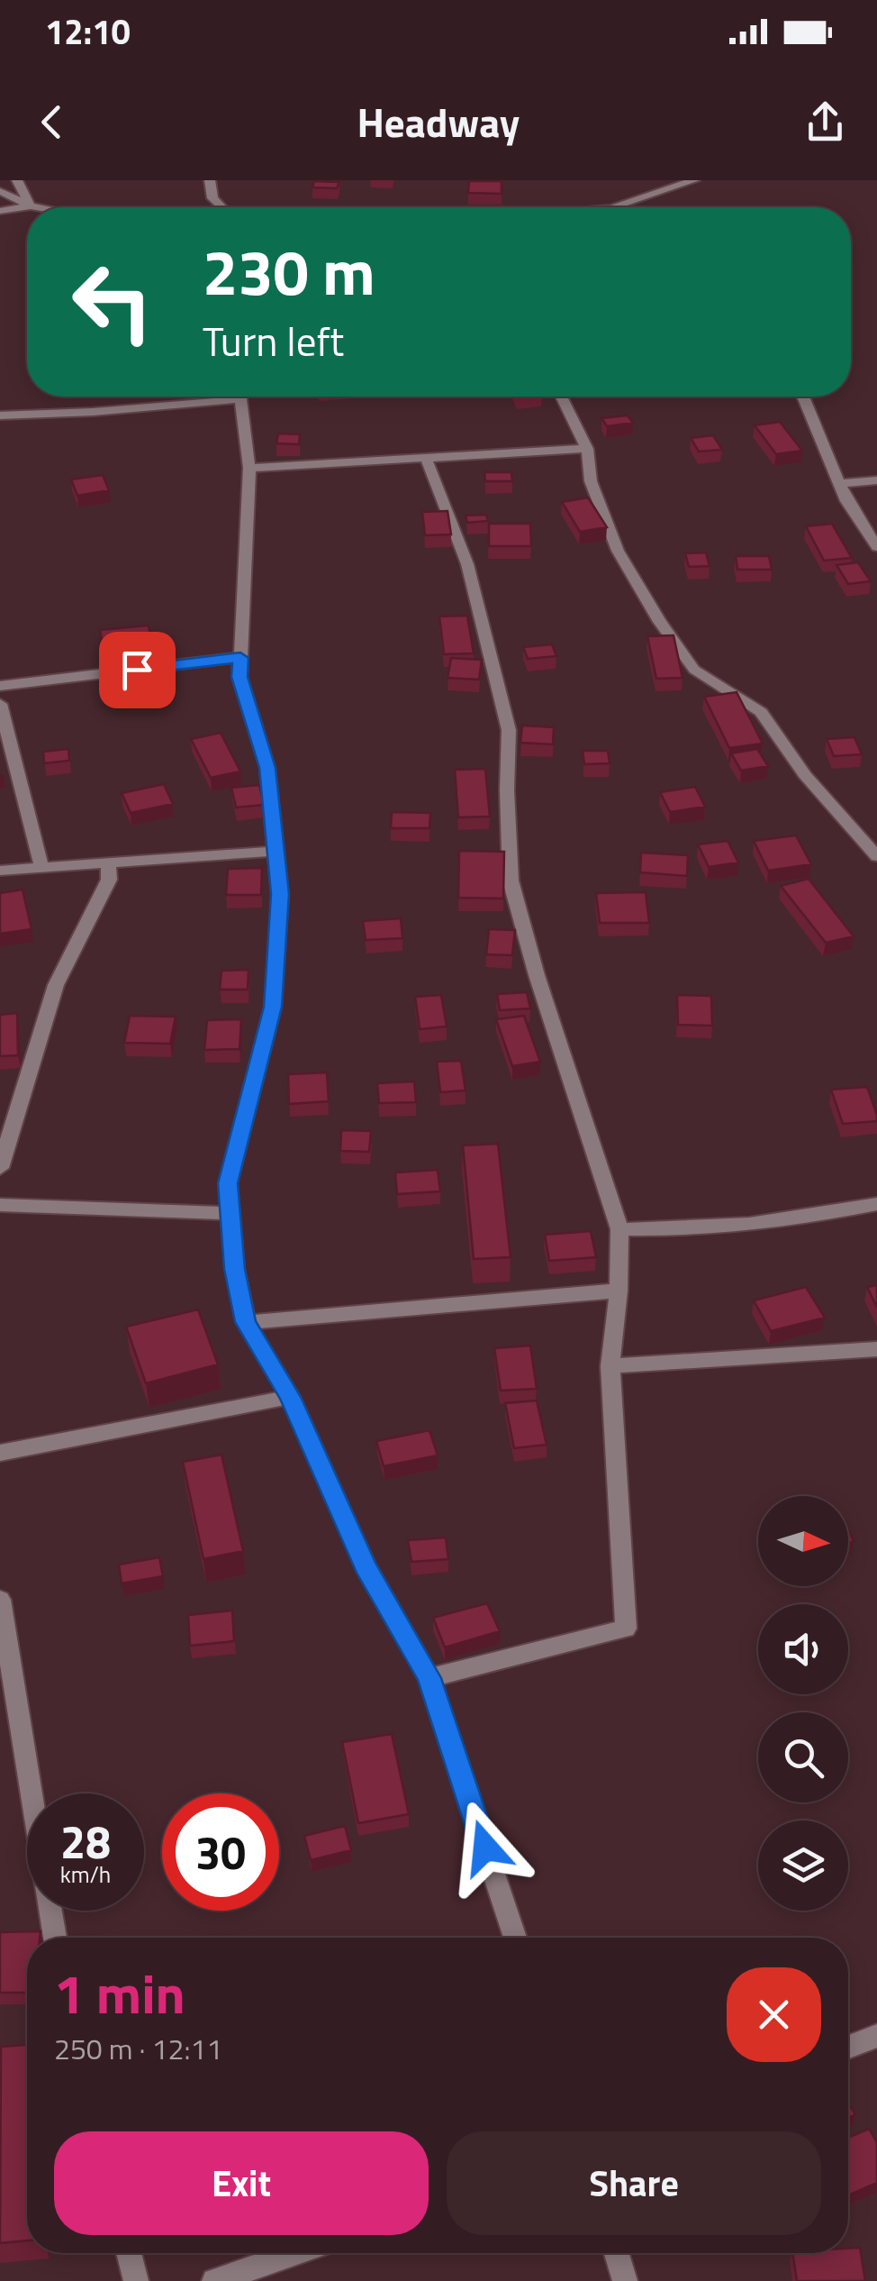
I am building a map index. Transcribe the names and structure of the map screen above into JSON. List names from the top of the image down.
{
  "north": "right",
  "page": {
    "status": "12:10",
    "header": "Headway",
    "turn": ["230 m", "Turn left"],
    "speed": "28 km/h",
    "limit": "30",
    "heading": ["1 min", "250 m · 12:11"],
    "buttons": ["Exit", "Share"]
  }
}
